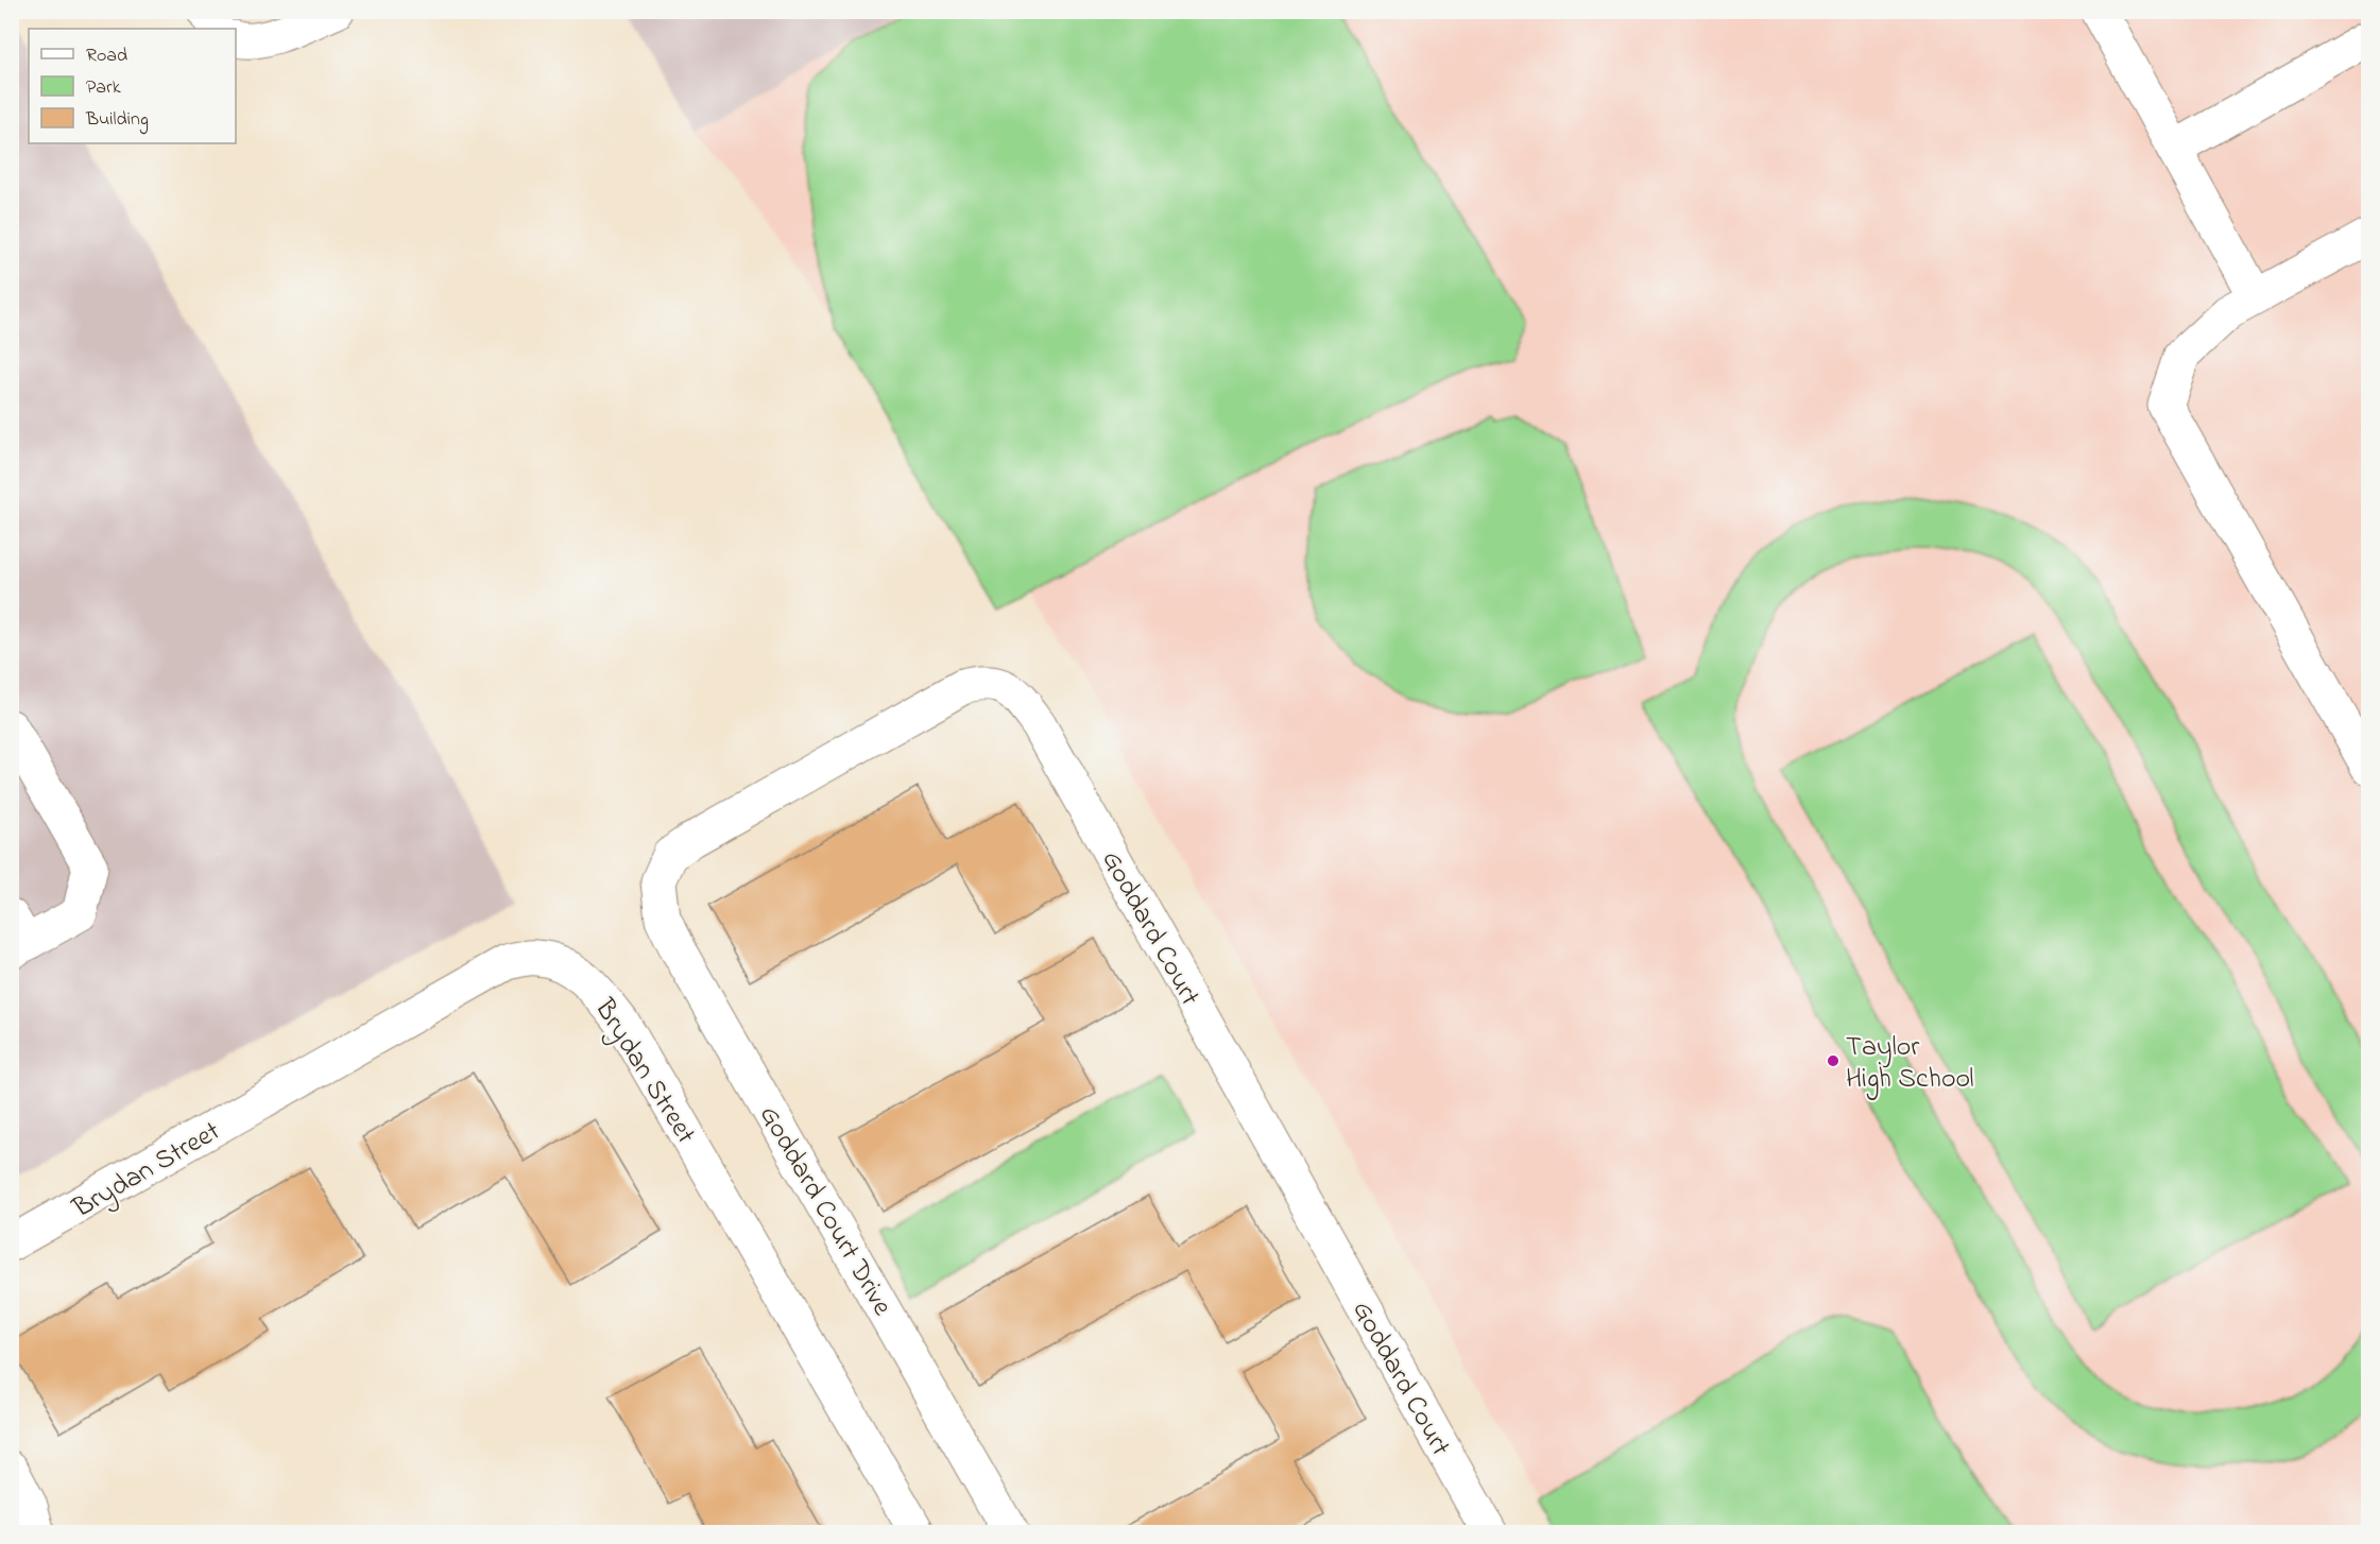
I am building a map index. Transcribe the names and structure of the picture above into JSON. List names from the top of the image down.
{
  "streets": {
    "street": ["Goddard Court", "Brydan Street", "Goddard Court Drive"]
  },
  "crossings": [
    ["Goddard Court", "Goddard Court Drive"]
  ],
  "places": ["Taylor High School"],
  "legend": ["Road", "Park", "Building"]
}
